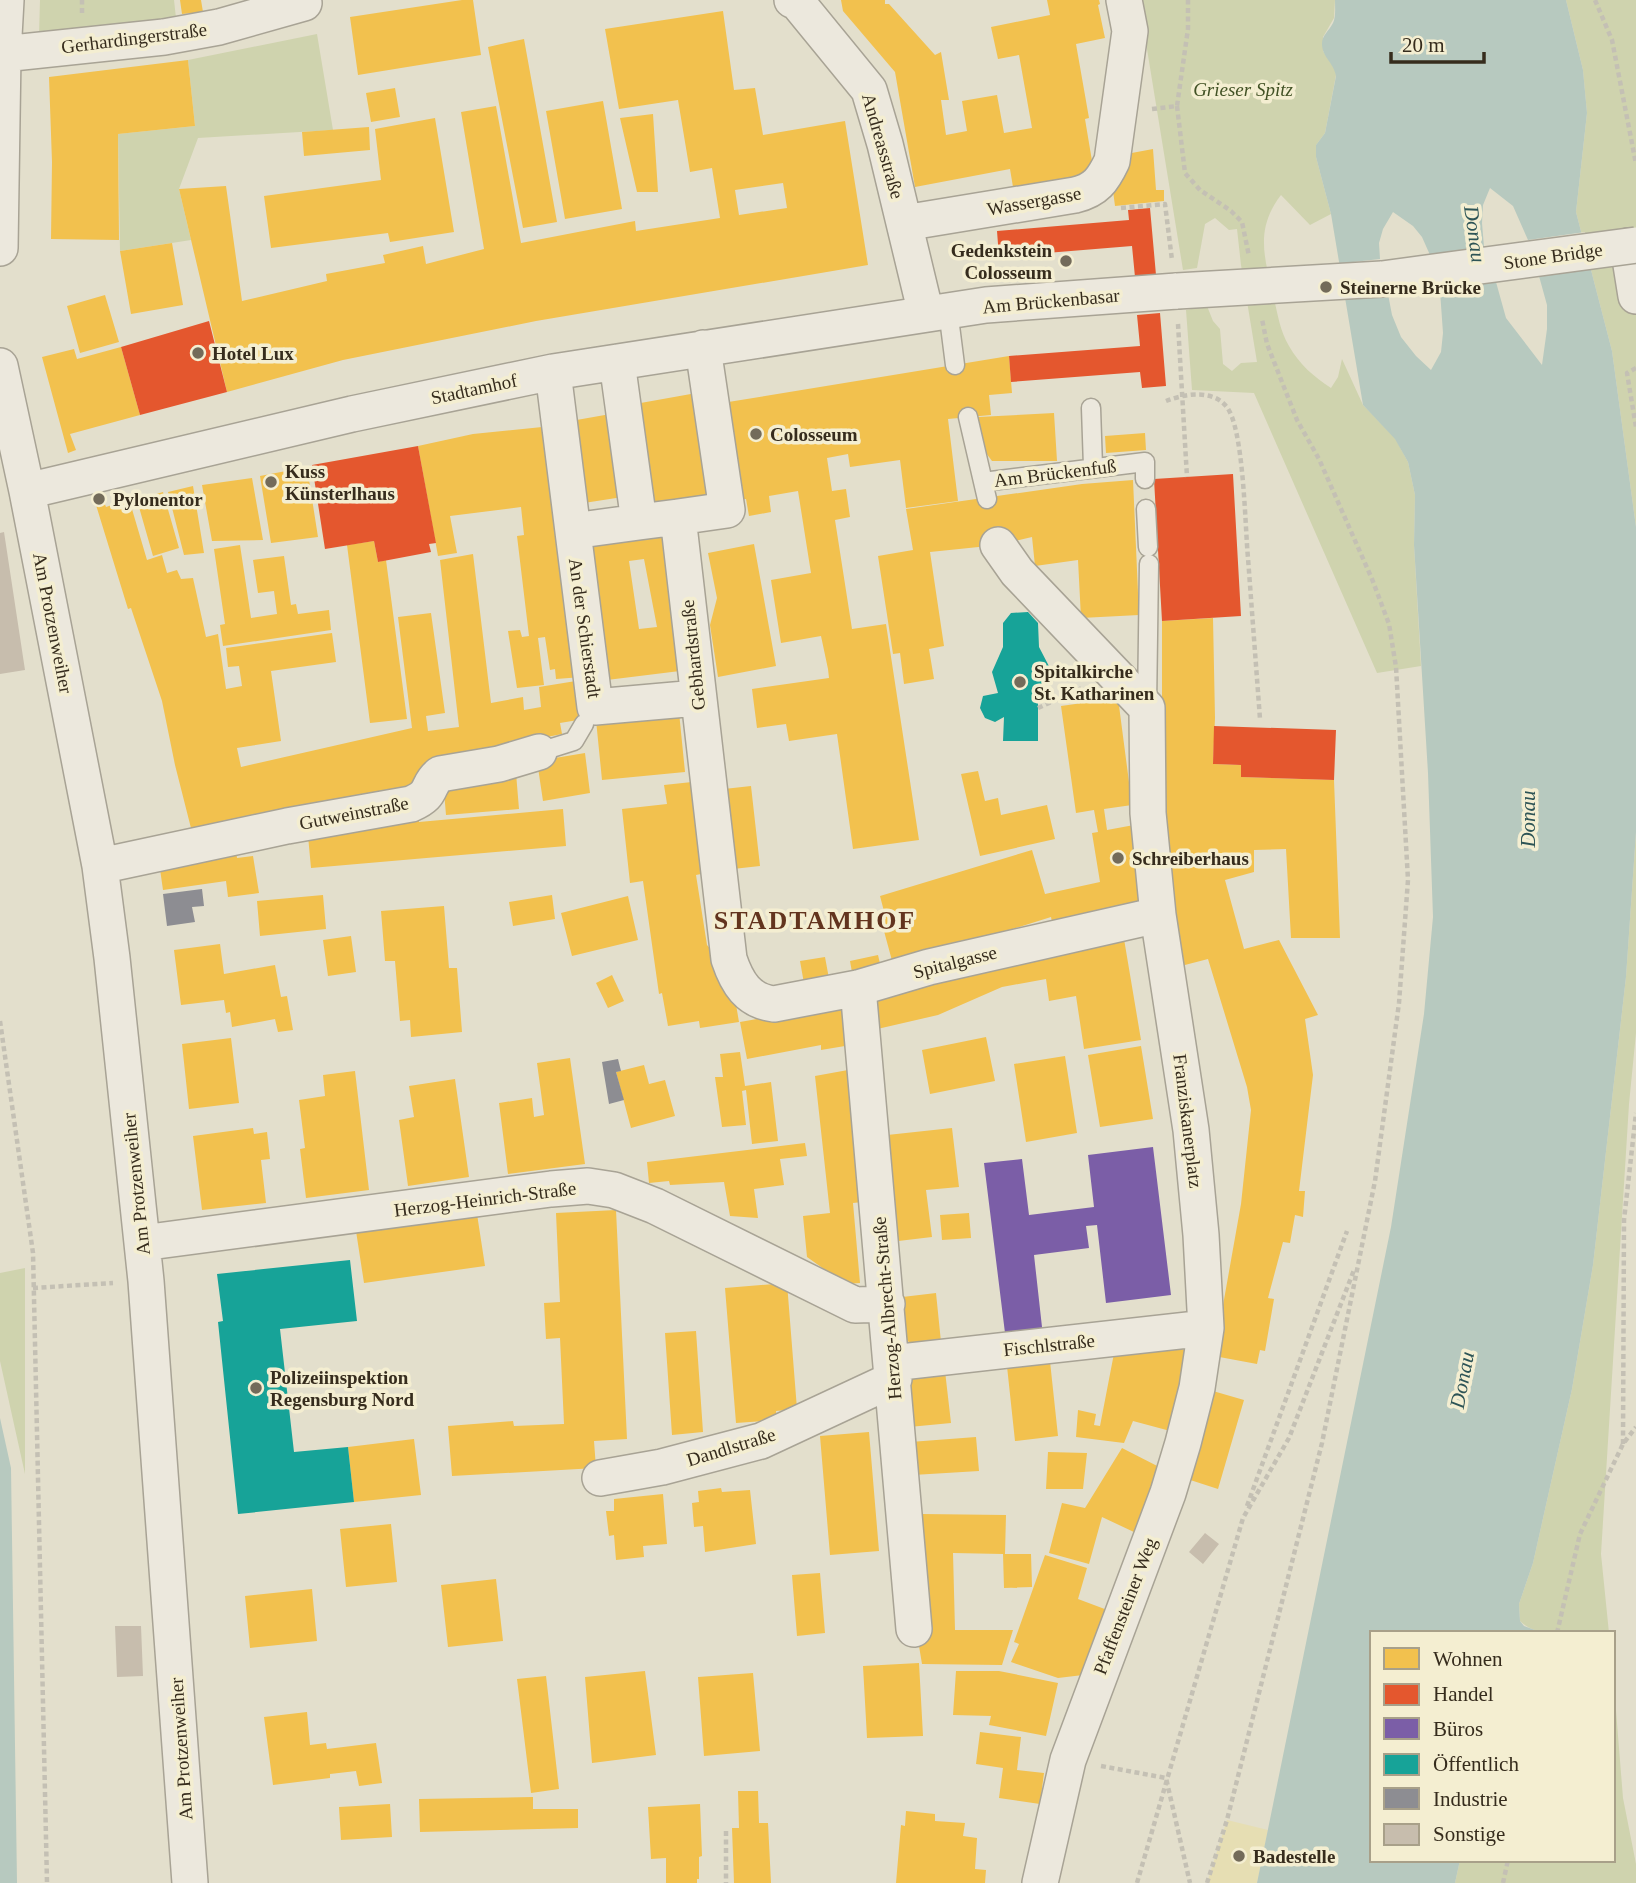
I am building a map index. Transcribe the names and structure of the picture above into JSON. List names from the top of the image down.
{
  "streets": {
    "street": [
      "Gerhardingerstraße",
      "Andreasstraße",
      "Wassergasse",
      "Stone Bridge",
      "Am Brückenbasar",
      "Stadtamhof",
      "Am Protzenweiher",
      "An der Schierstadt",
      "Gebhardstraße",
      "Gutweinstraße",
      "Spitalgasse",
      "Franziskanerplatz",
      "Herzog-Heinrich-Straße",
      "Herzog-Albrecht-Straße",
      "Fischlstraße",
      "Dandlstraße",
      "Pfaffensteiner Weg"
    ],
    "lane": ["Am Brückenfuß"]
  },
  "crossings": [
    ["Andreasstraße", "Wassergasse"],
    ["Andreasstraße", "Am Brückenbasar"],
    ["Andreasstraße", "Stadtamhof"],
    ["Stone Bridge", "Am Brückenbasar"],
    ["Am Brückenbasar", "Stadtamhof"],
    ["Stadtamhof", "Am Protzenweiher"],
    ["Stadtamhof", "An der Schierstadt"],
    ["Am Protzenweiher", "Gutweinstraße"],
    ["Am Protzenweiher", "Herzog-Heinrich-Straße"],
    ["An der Schierstadt", "Gebhardstraße"],
    ["An der Schierstadt", "Gutweinstraße"],
    ["Gebhardstraße", "Spitalgasse"],
    ["Spitalgasse", "Franziskanerplatz"],
    ["Spitalgasse", "Herzog-Albrecht-Straße"],
    ["Franziskanerplatz", "Fischlstraße"],
    ["Franziskanerplatz", "Pfaffensteiner Weg"],
    ["Herzog-Heinrich-Straße", "Herzog-Albrecht-Straße"],
    ["Herzog-Albrecht-Straße", "Fischlstraße"],
    ["Herzog-Albrecht-Straße", "Dandlstraße"],
    ["Fischlstraße", "Dandlstraße"],
    ["Fischlstraße", "Pfaffensteiner Weg"]
  ],
  "districts": ["STADTAMHOF"],
  "water": ["Donau"],
  "parks": ["Grieser Spitz"],
  "places": [
    "Gedenkstein Colosseum",
    "Steinerne Brücke",
    "Hotel Lux",
    "Colosseum",
    "Kuss Künsterlhaus",
    "Pylonentor",
    "Spitalkirche St. Katharinen",
    "Schreiberhaus",
    "Polizeiinspektion Regensburg Nord",
    "Badestelle"
  ],
  "legend": [
    "Wohnen",
    "Handel",
    "Büros",
    "Öffentlich",
    "Industrie",
    "Sonstige"
  ],
  "scale_bar": "20 m"
}
